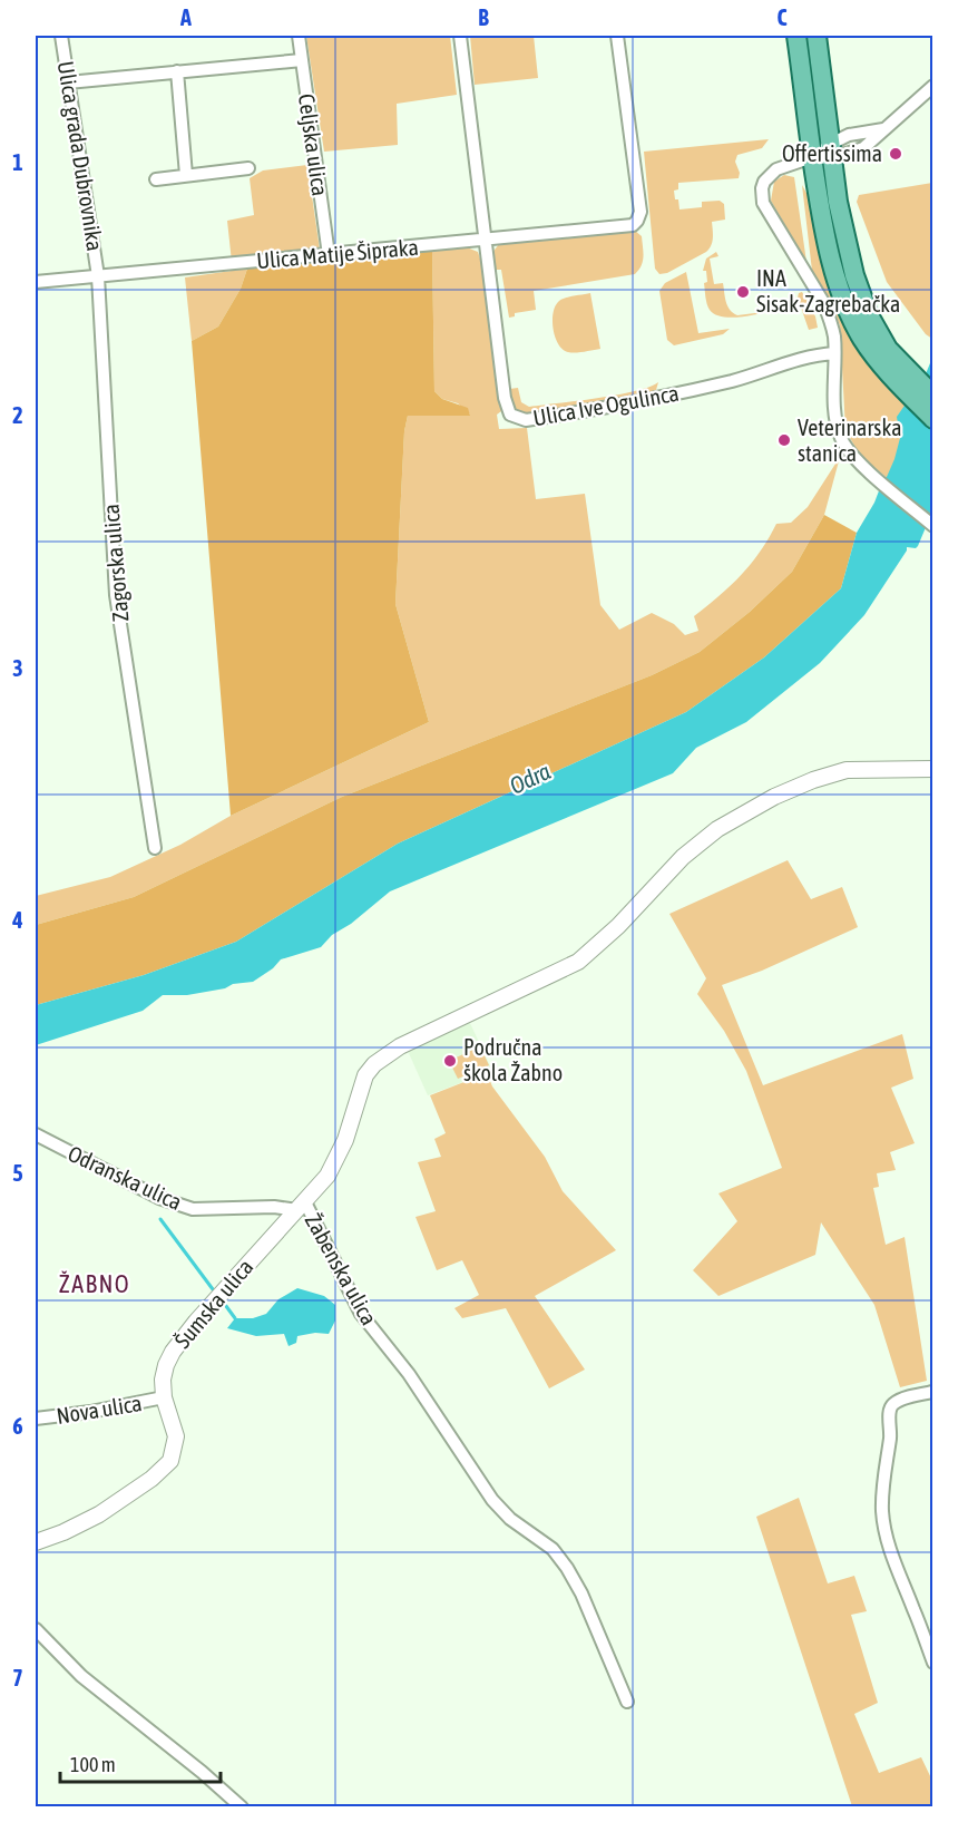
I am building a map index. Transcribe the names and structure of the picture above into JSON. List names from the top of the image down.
{
  "streets": {
    "street": [
      "Celjska ulica",
      "Ulica grada Dubrovnika",
      "Ulica Matije Šipraka",
      "Ulica Ive Ogulinca",
      "Zagorska ulica",
      "Odranska ulica",
      "Žabenska ulica",
      "Šumska ulica",
      "Nova ulica"
    ]
  },
  "crossings": [
    ["Celjska ulica", "Ulica Matije Šipraka"],
    ["Ulica grada Dubrovnika", "Ulica Matije Šipraka"],
    ["Ulica grada Dubrovnika", "Zagorska ulica"],
    ["Ulica Matije Šipraka", "Ulica Ive Ogulinca"],
    ["Ulica Matije Šipraka", "Zagorska ulica"],
    ["Odranska ulica", "Žabenska ulica"],
    ["Odranska ulica", "Šumska ulica"],
    ["Žabenska ulica", "Šumska ulica"],
    ["Šumska ulica", "Nova ulica"]
  ],
  "districts": ["ŽABNO"],
  "water": ["Odra"],
  "places": [
    "Offertissima",
    "INA Sisak-Zagrebačka",
    "Veterinarska stanica",
    "Područna škola Žabno"
  ],
  "scale_bar": "100 m",
  "grid": {
    "columns": ["A", "B", "C"],
    "rows": [
      "1",
      "2",
      "3",
      "4",
      "5",
      "6",
      "7"
    ]
  }
}
